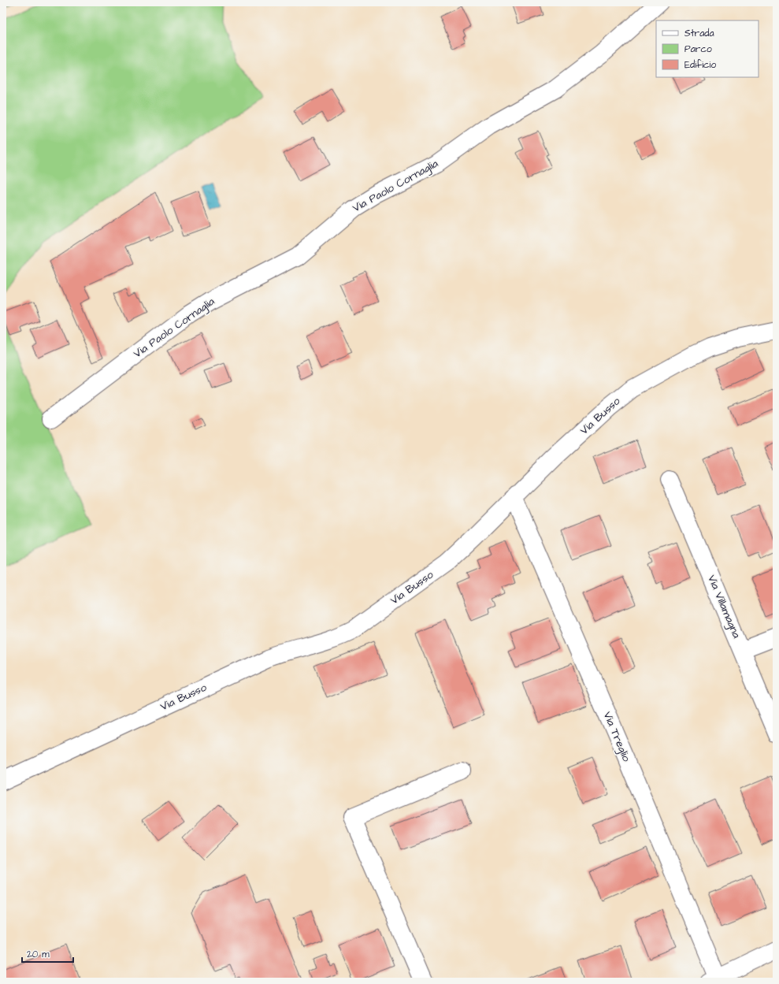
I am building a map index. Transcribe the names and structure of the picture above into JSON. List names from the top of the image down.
{
  "streets": {
    "street": [
      "Via Paolo Cornaglia",
      "Via Busso",
      "Via Villamagna",
      "Via Treglio"
    ]
  },
  "crossings": [
    ["Via Busso", "Via Treglio"]
  ],
  "legend": ["Strada", "Parco", "Edificio"],
  "scale_bar": "20 m"
}
